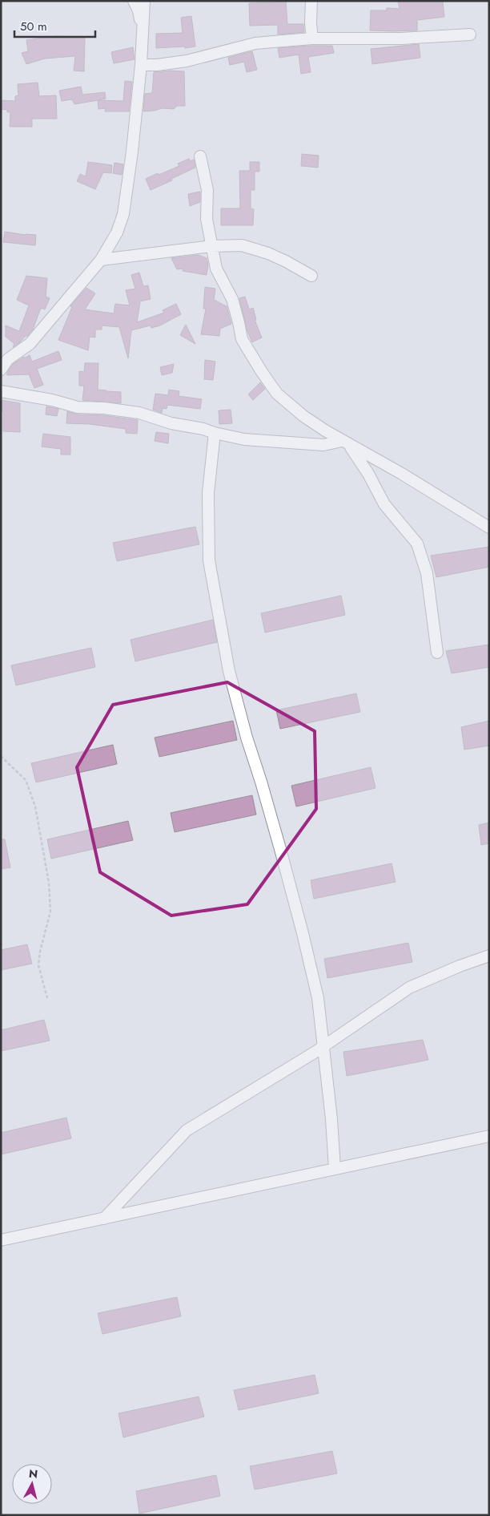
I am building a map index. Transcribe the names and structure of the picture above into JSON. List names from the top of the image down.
{
  "scale_bar": "50 m",
  "north": "top"
}
